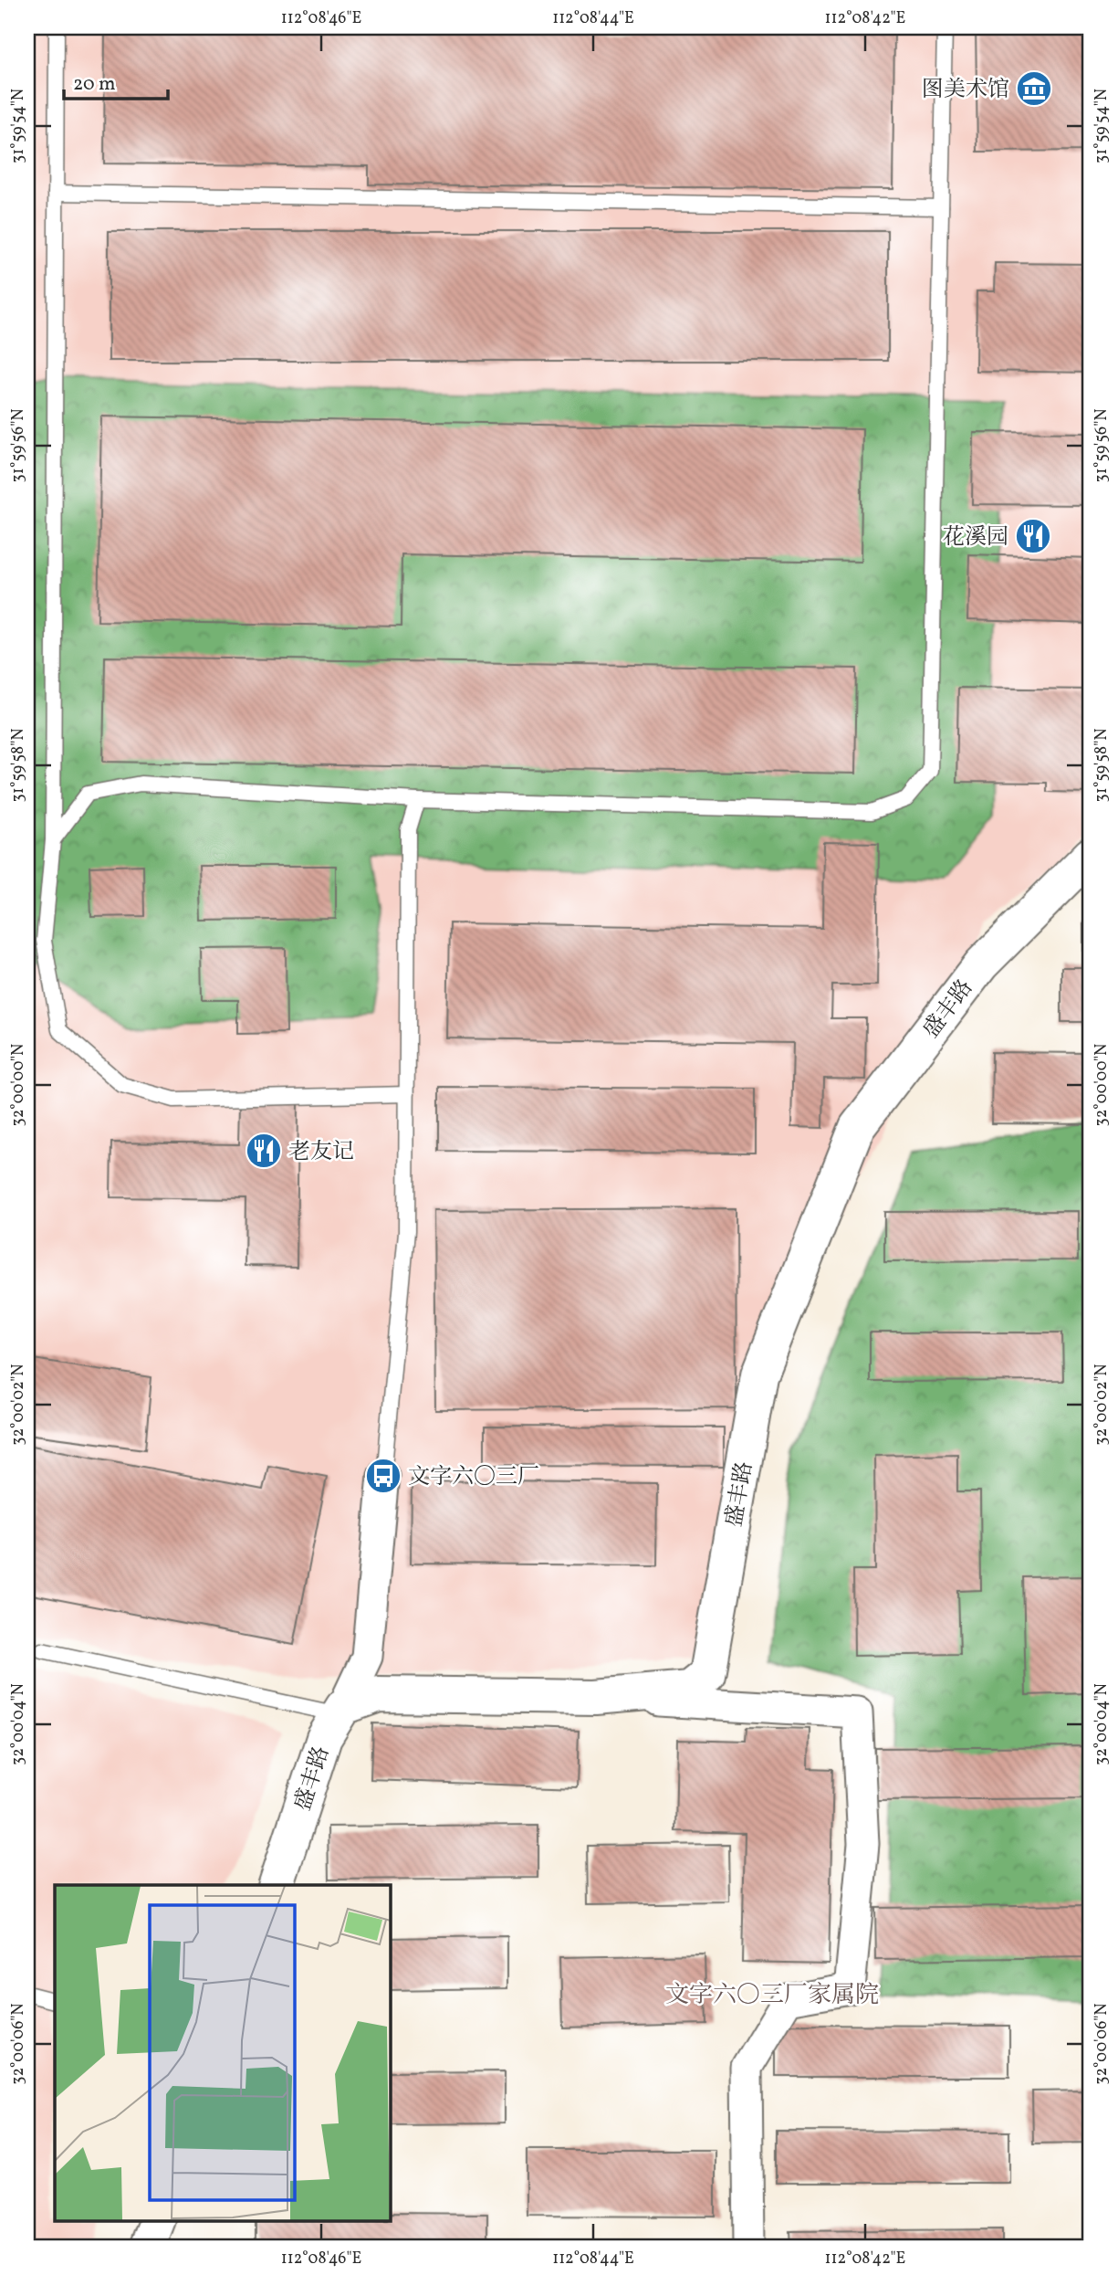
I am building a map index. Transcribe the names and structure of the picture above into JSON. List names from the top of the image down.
{
  "streets": {
    "street": ["盛丰路"]
  },
  "districts": ["文字六〇三厂家属院"],
  "places": {
    "museum": ["图美术馆"],
    "restaurant": ["花溪园", "老友记"],
    "bus stop": ["文字六〇三厂"]
  },
  "scale_bar": "20 m",
  "coordinates": [
    "112°08'46\"E",
    "112°08'44\"E",
    "112°08'42\"E",
    "31°59'54\"N",
    "31°59'56\"N",
    "31°59'58\"N",
    "32°00'00\"N",
    "32°00'02\"N",
    "32°00'04\"N",
    "32°00'06\"N"
  ]
}
